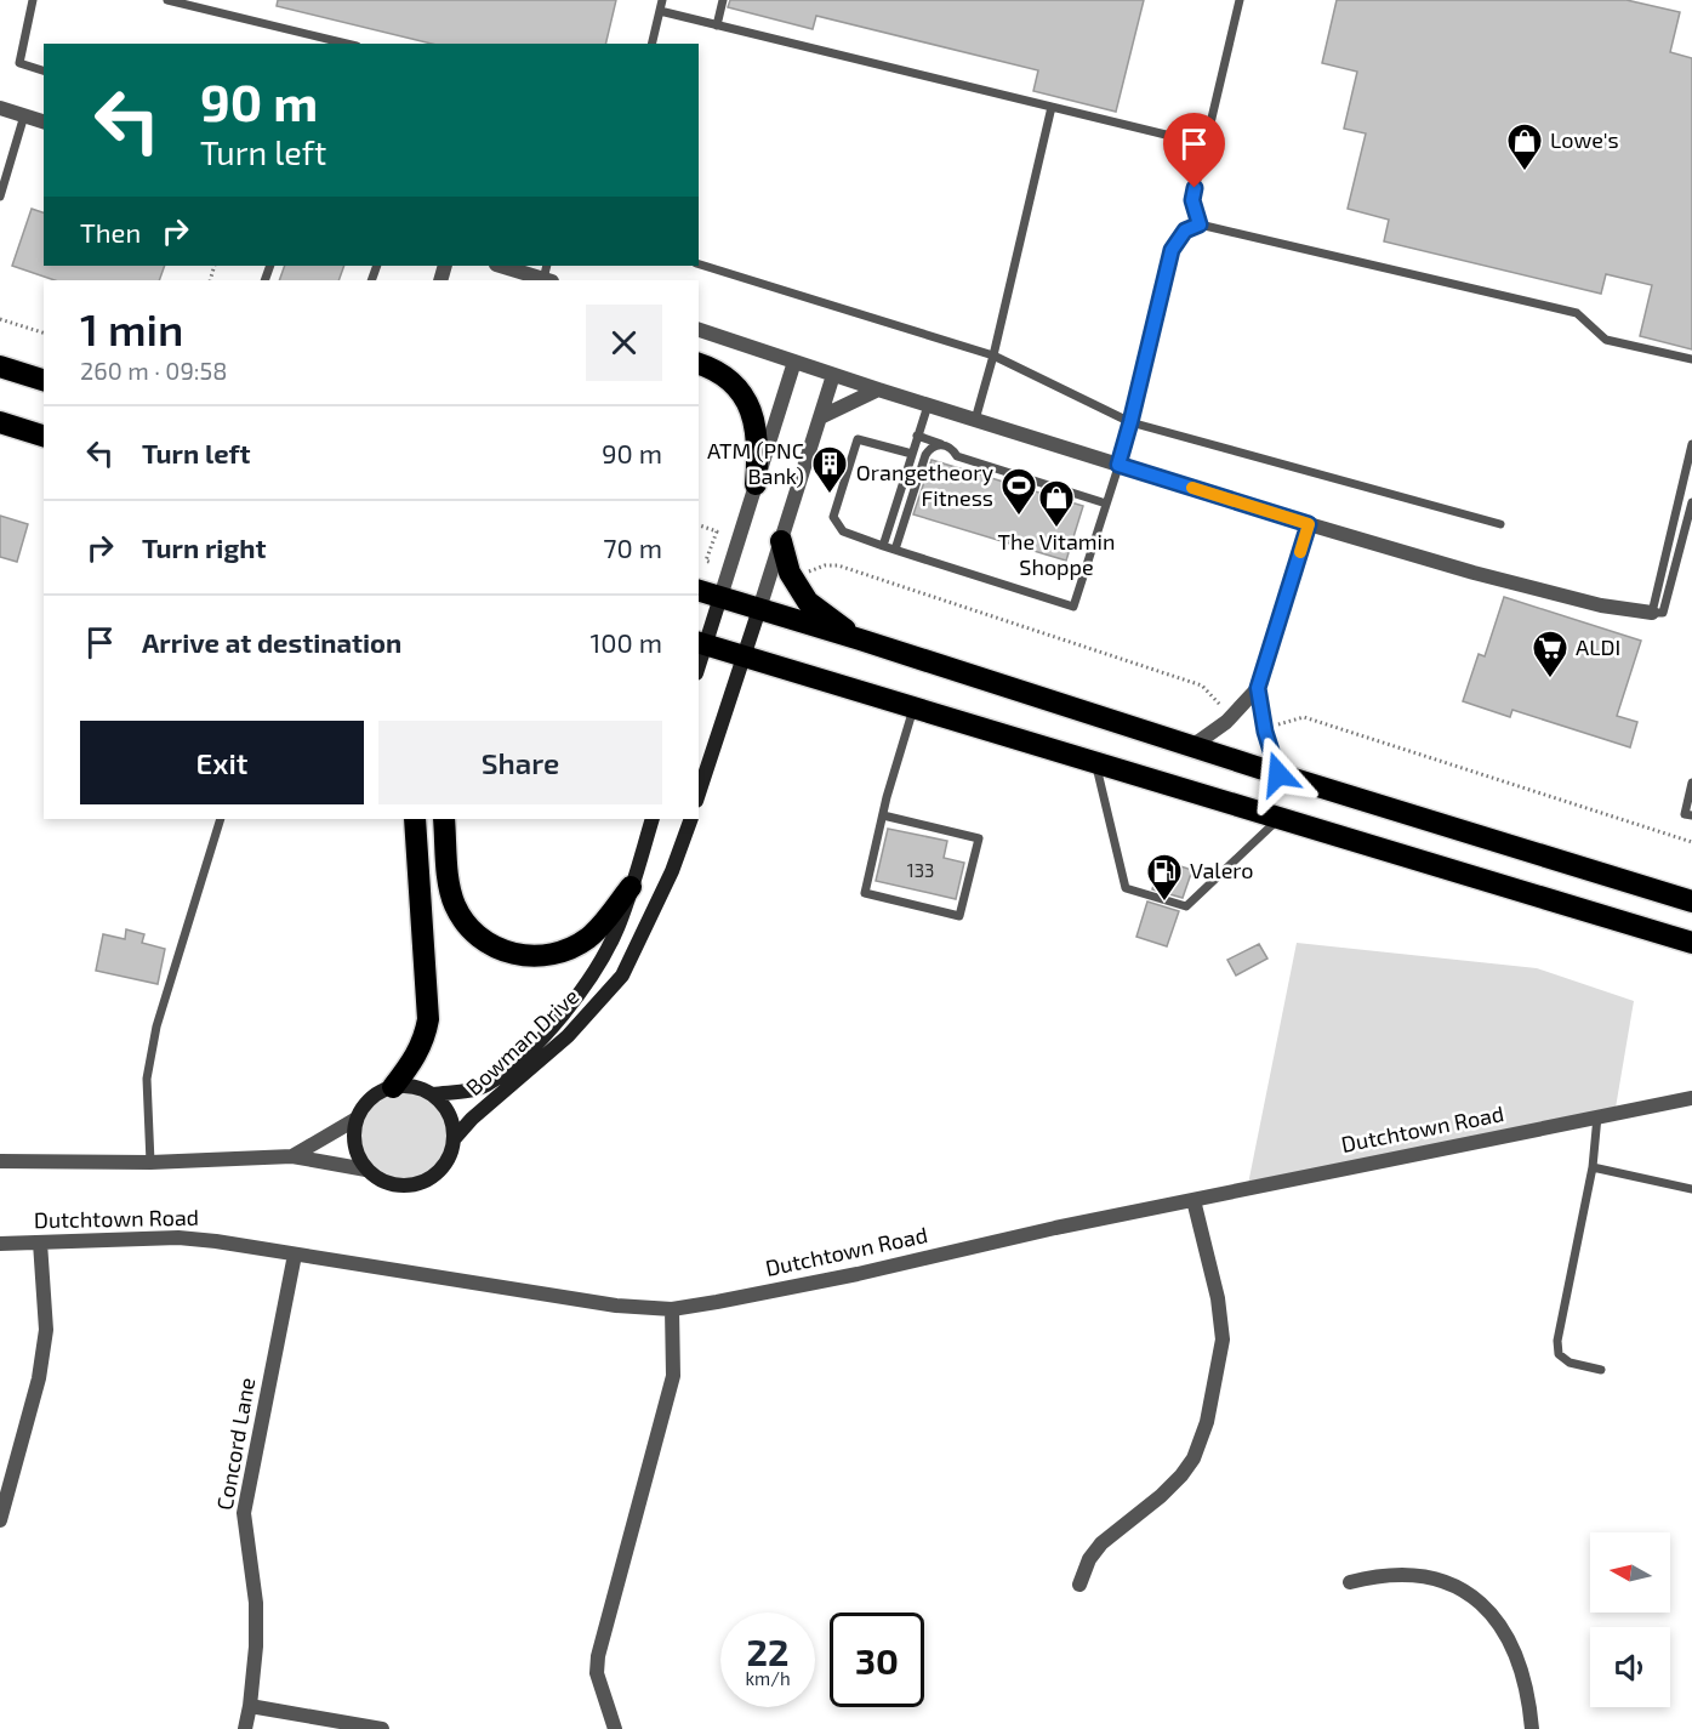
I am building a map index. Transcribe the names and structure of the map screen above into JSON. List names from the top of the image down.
{
  "streets": {
    "street": ["Bowman Drive", "Dutchtown Road", "Concord Lane"]
  },
  "crossings": [
    ["Dutchtown Road", "Concord Lane"]
  ],
  "places": {
    "shop": ["Lowe's", "The Vitamin Shoppe"],
    "building": ["ATM (PNC Bank)"],
    "sports": ["Orangetheory Fitness"],
    "supermarket": ["ALDI"],
    "fuel station": ["Valero"]
  },
  "house_numbers": ["133"],
  "north": "left",
  "page": {
    "turn": ["90 m", "Turn left"],
    "then": "Then",
    "heading": ["1 min", "260 m · 09:58"],
    "list": [
      {
        "name": "Turn left",
        "value": "90 m"
      },
      {
        "name": "Turn right",
        "value": "70 m"
      },
      {
        "name": "Arrive at destination",
        "value": "100 m"
      }
    ],
    "buttons": ["Exit", "Share"],
    "speed": "22 km/h",
    "limit": "30"
  }
}
